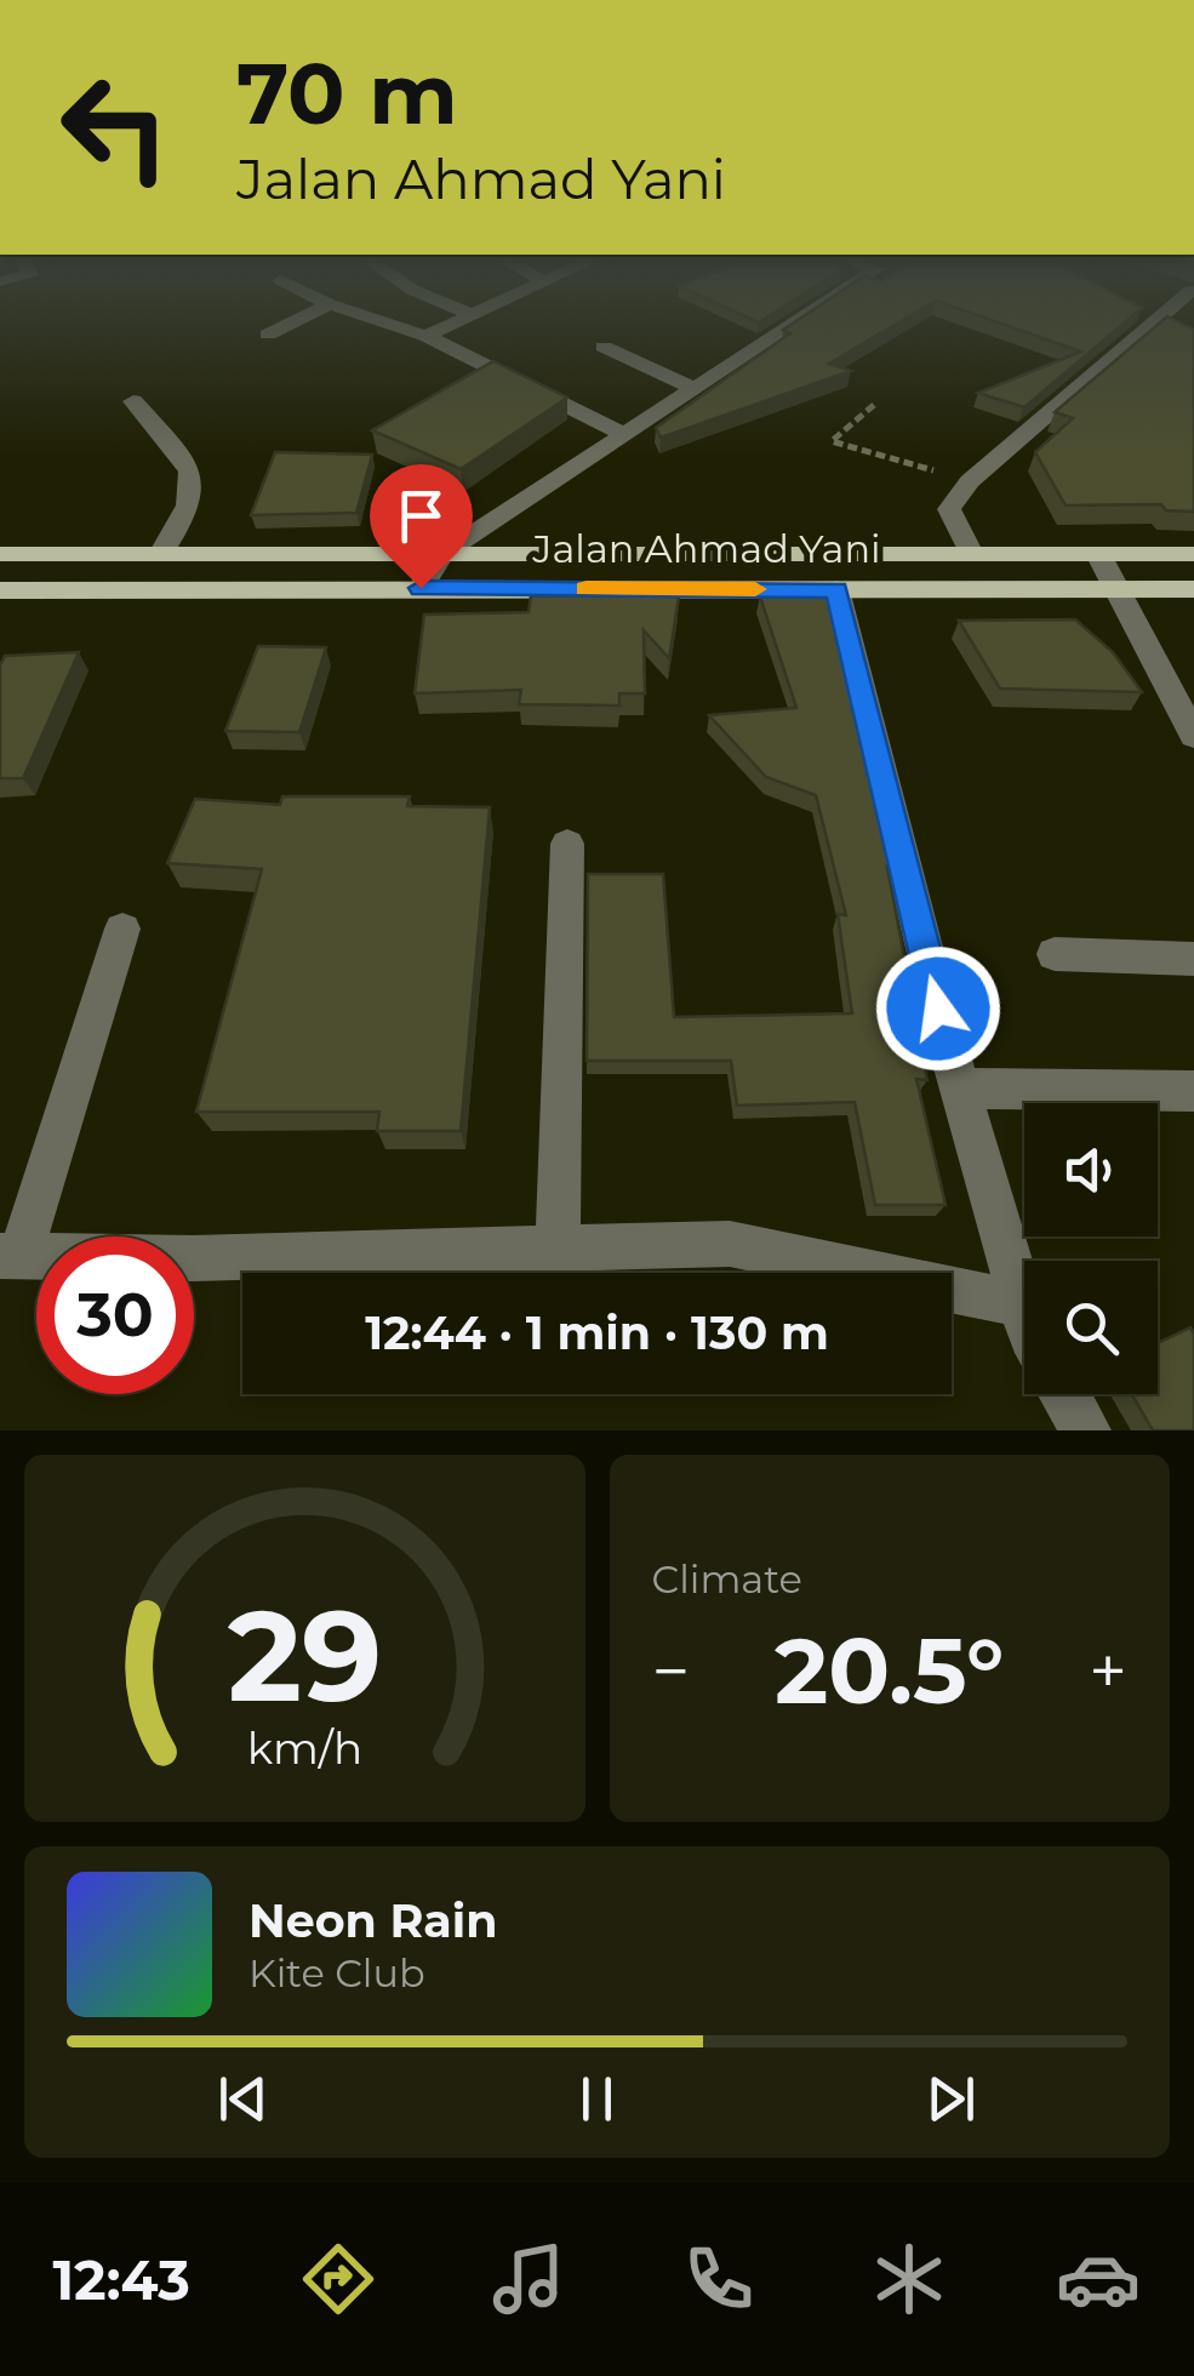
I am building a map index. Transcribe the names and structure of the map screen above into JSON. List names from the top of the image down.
{
  "streets": {
    "main road": ["Jalan Ahmad Yani"]
  },
  "page": {
    "turn": ["70 m", "Jalan Ahmad Yani"],
    "limit": "30",
    "trip": "12:44 · 1 min · 130 m",
    "tile": "Climate",
    "heat": ["−", "20.5°", "+"],
    "song": ["Neon Rain", "Kite Club"],
    "tabs": "12:43",
    "gauge": ["29", "km/h"]
  }
}
